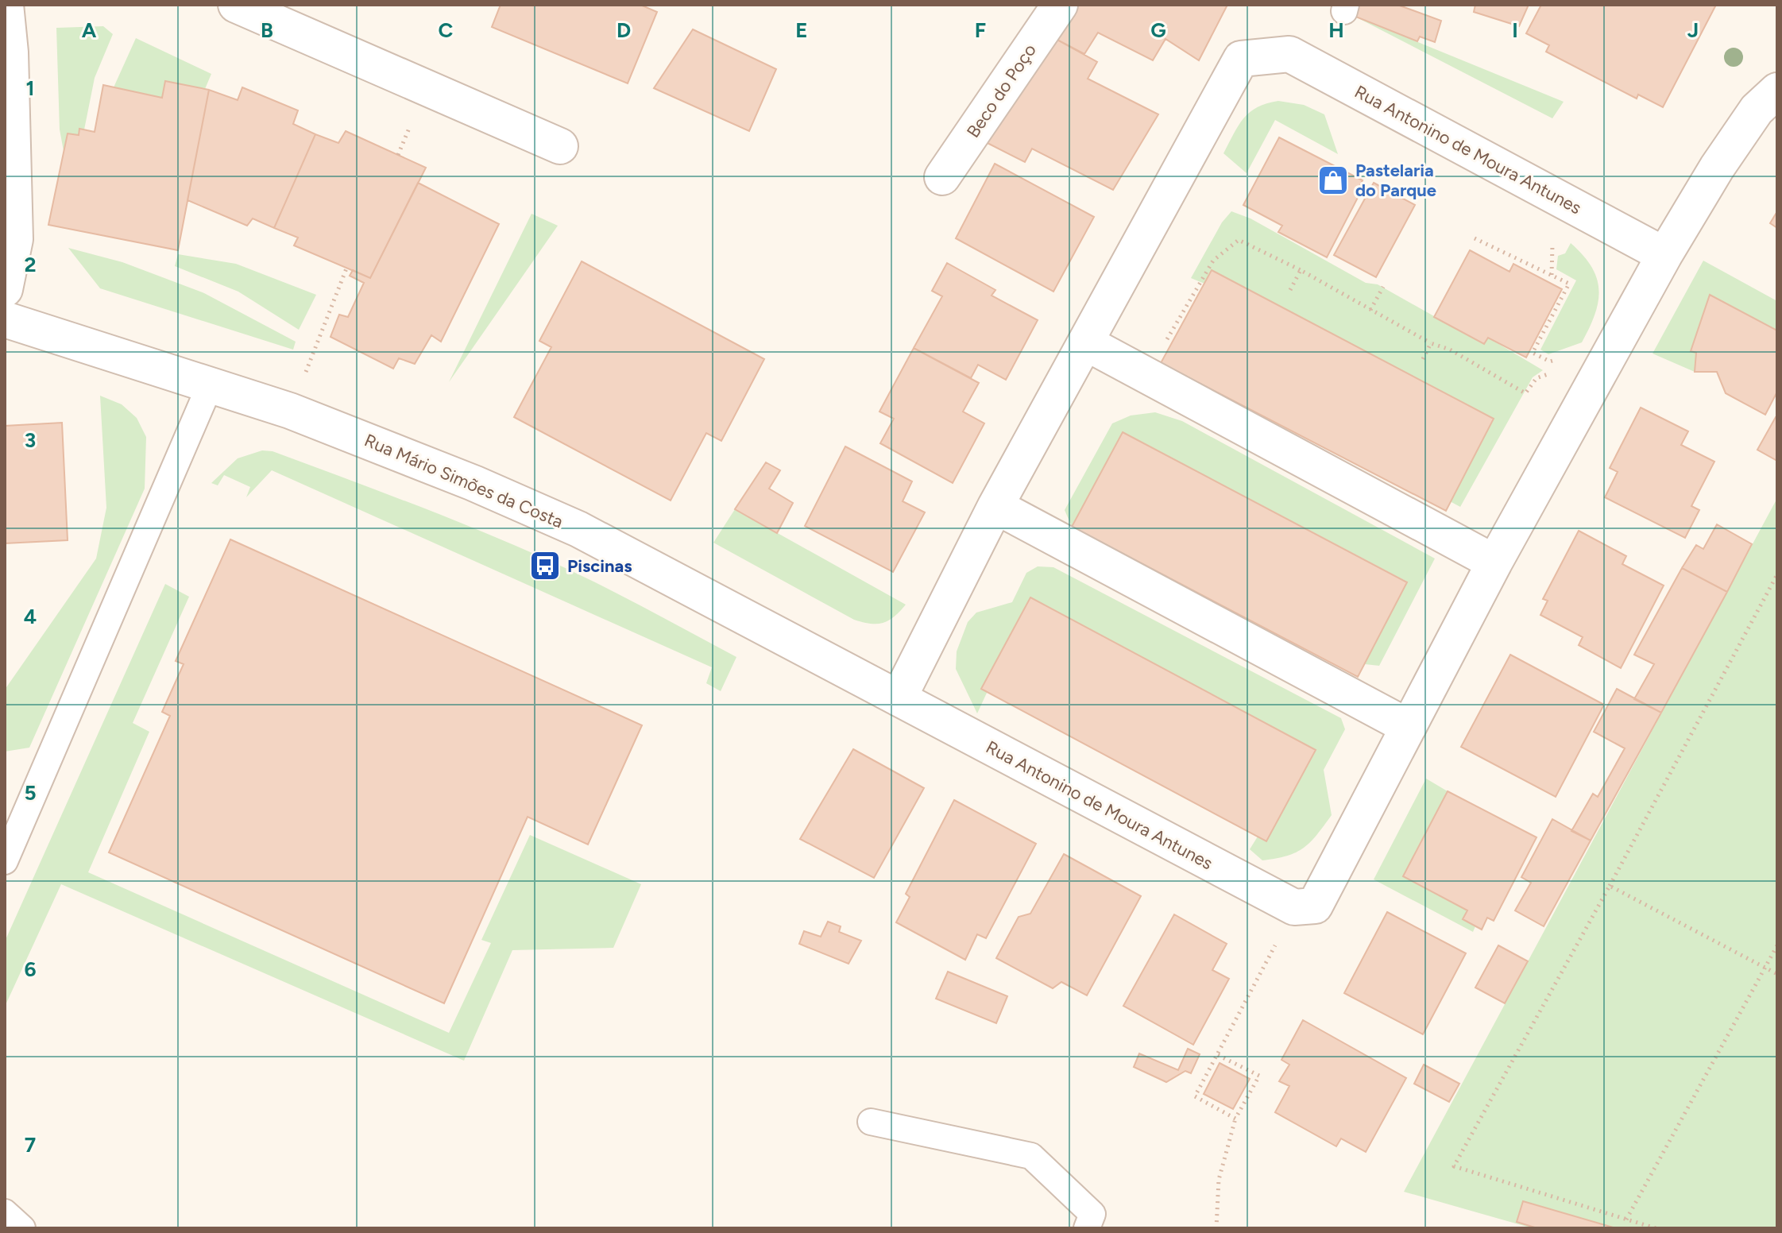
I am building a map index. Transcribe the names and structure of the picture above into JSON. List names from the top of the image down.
{
  "streets": {
    "street": ["Beco do Poço", "Rua Antonino de Moura Antunes", "Rua Mário Simões da Costa"]
  },
  "crossings": [
    ["Rua Antonino de Moura Antunes", "Rua Mário Simões da Costa"]
  ],
  "places": {
    "shop": ["Pastelaria do Parque"],
    "bus stop": ["Piscinas"]
  },
  "grid": {
    "columns": [
      "A",
      "B",
      "C",
      "D",
      "E",
      "F",
      "G",
      "H",
      "I",
      "J"
    ],
    "rows": [
      "1",
      "2",
      "3",
      "4",
      "5",
      "6",
      "7"
    ]
  }
}
